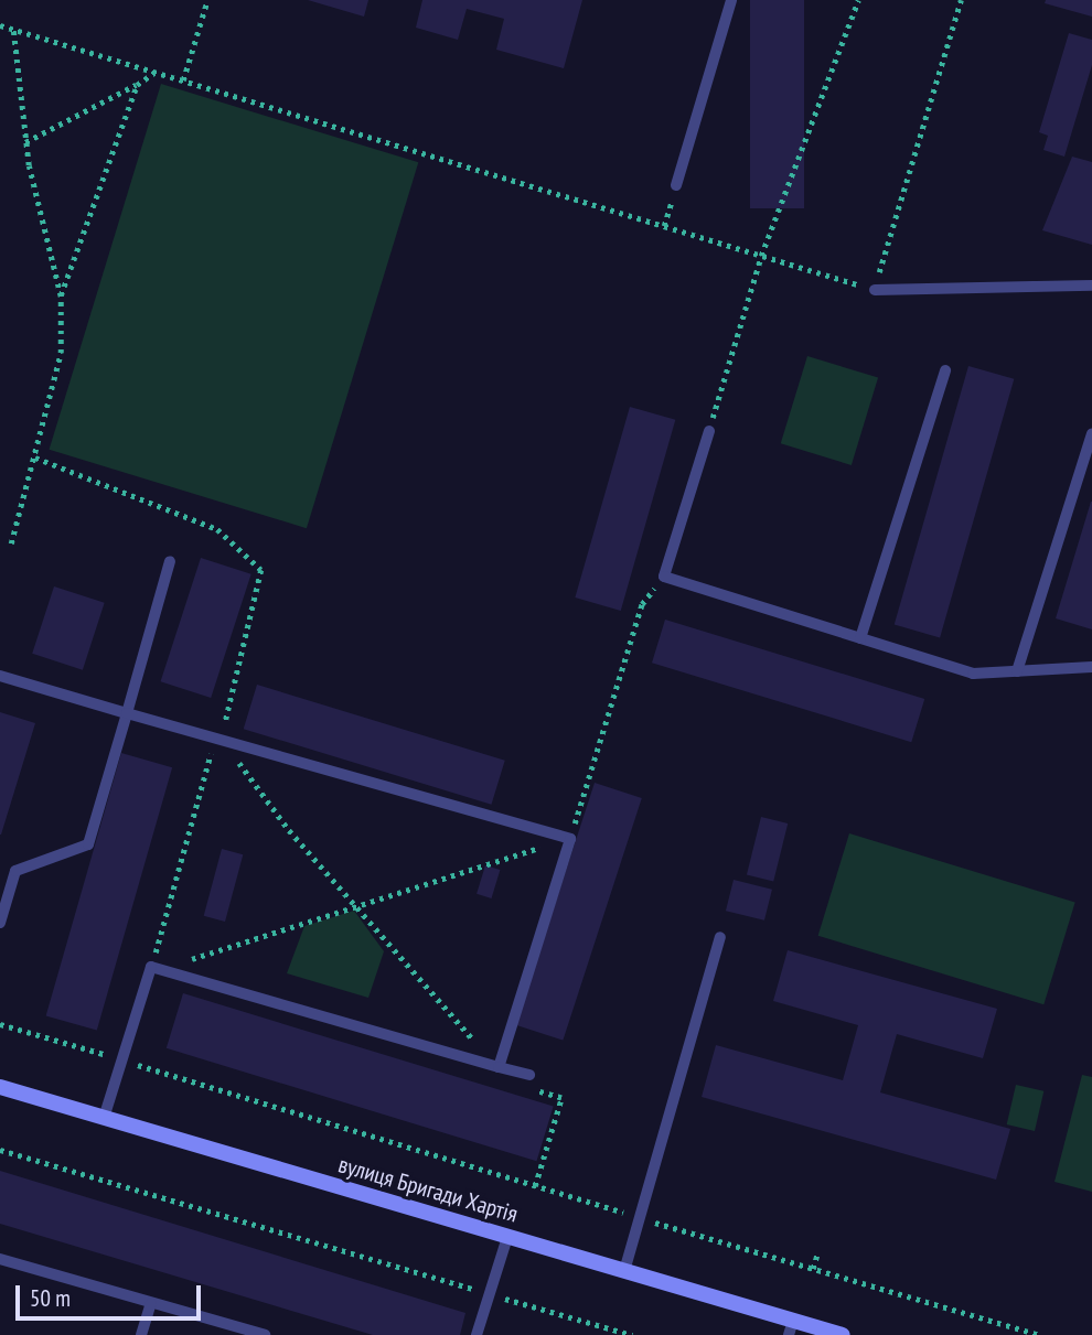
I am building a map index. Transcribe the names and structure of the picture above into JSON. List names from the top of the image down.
{
  "streets": {
    "street": ["вулиця Бригади Хартія"]
  },
  "scale_bar": "50 m"
}
